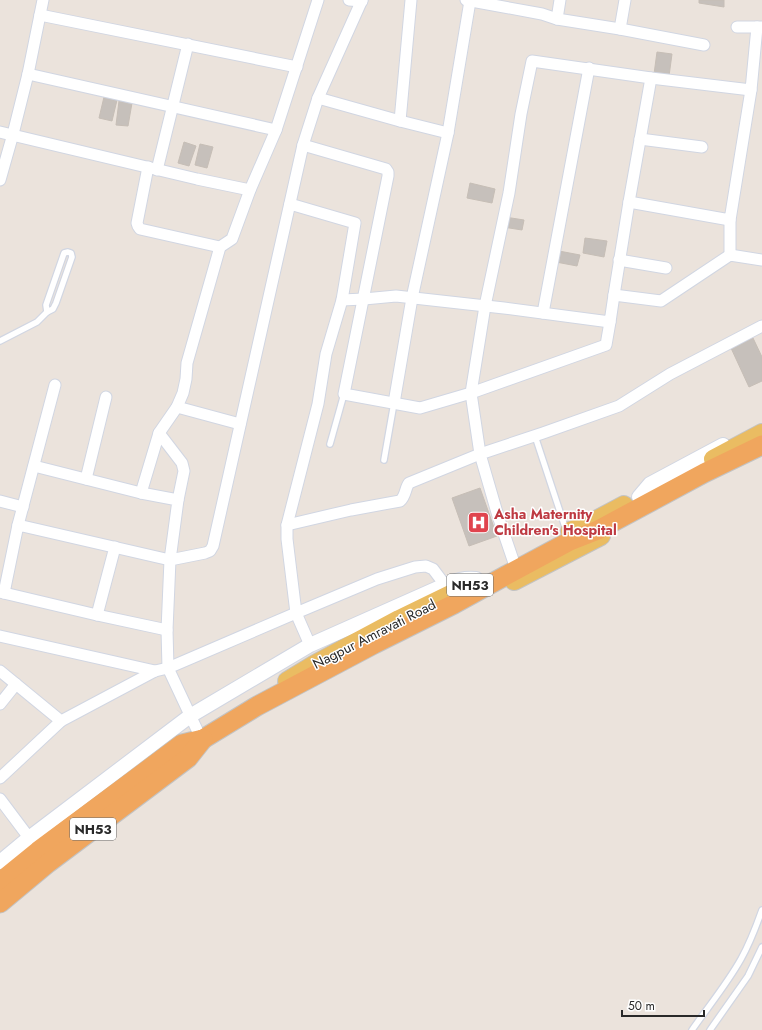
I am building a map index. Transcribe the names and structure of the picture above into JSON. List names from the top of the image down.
{
  "streets": {
    "highway": ["NH53", "Nagpur Amravati Road"]
  },
  "places": {
    "hospital": ["Asha Maternity Children's Hospital"]
  },
  "scale_bar": "50 m"
}
